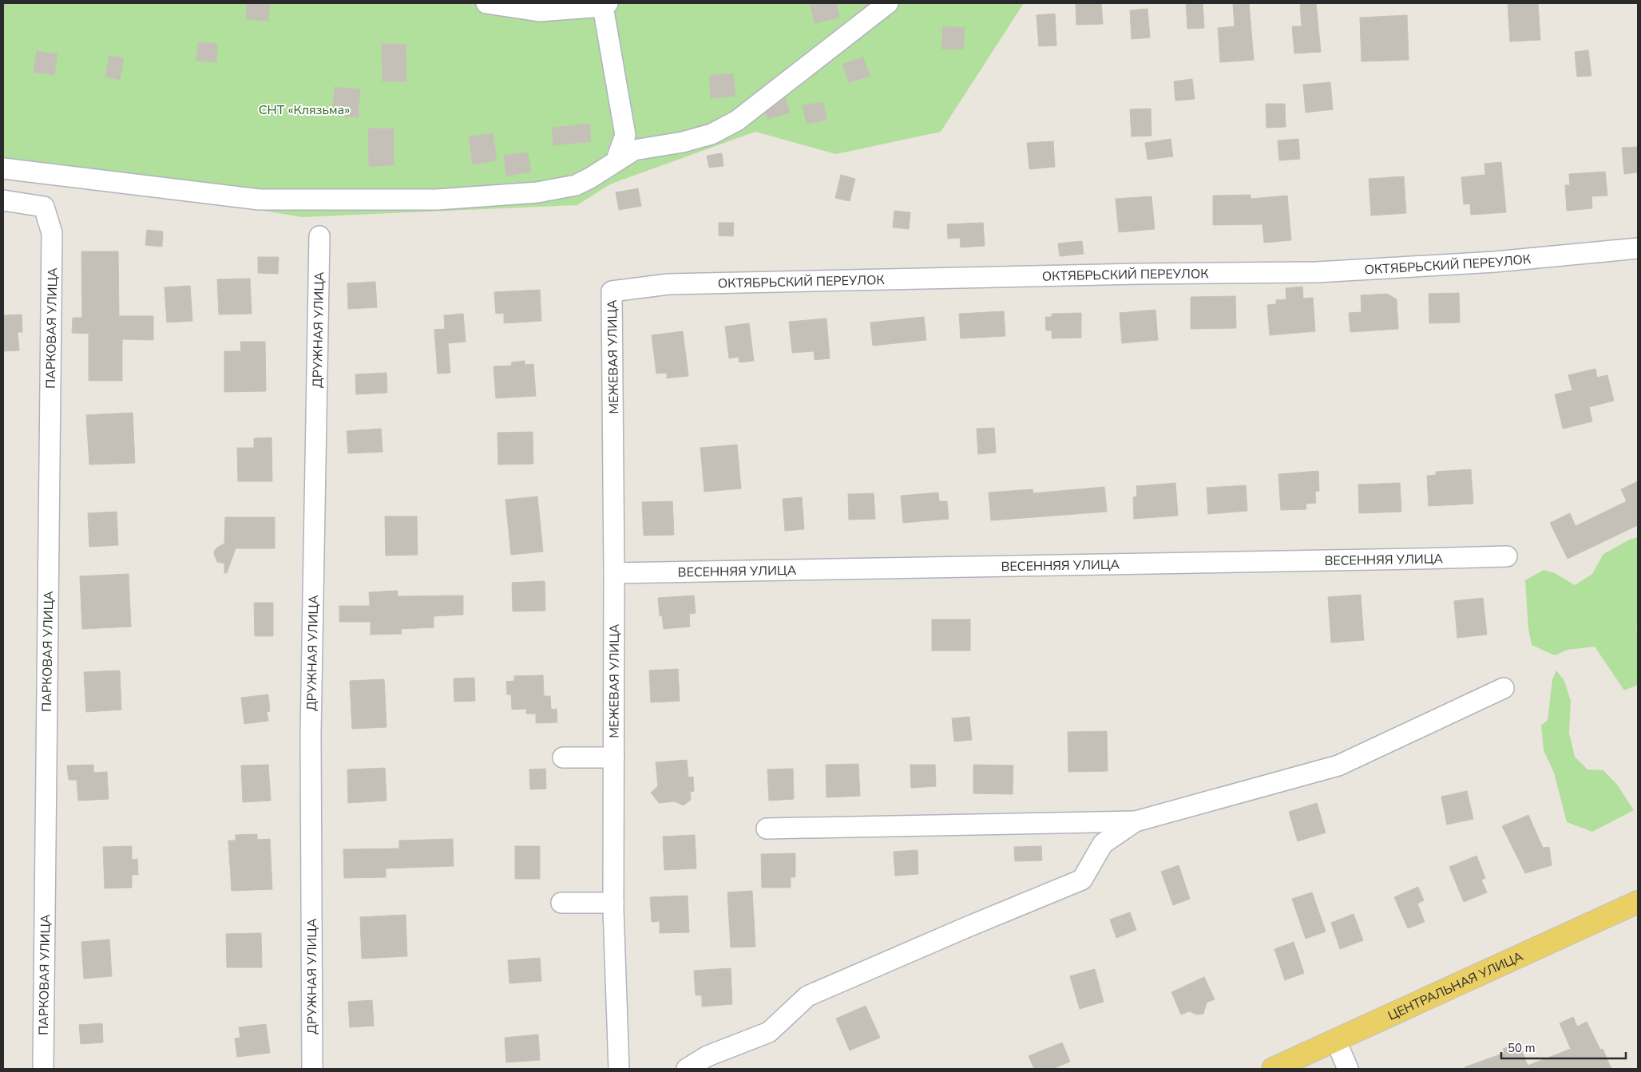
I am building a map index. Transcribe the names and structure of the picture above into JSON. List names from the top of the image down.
{
  "streets": {
    "main road": ["ЦЕНТРАЛЬНАЯ УЛИЦА"],
    "street": [
      "ОКТЯБРЬСКИЙ ПЕРЕУЛОК",
      "ПАРКОВАЯ УЛИЦА",
      "ДРУЖНАЯ УЛИЦА",
      "МЕЖЕВАЯ УЛИЦА",
      "ВЕСЕННЯЯ УЛИЦА"
    ]
  },
  "crossings": [
    ["ОКТЯБРЬСКИЙ ПЕРЕУЛОК", "МЕЖЕВАЯ УЛИЦА"],
    ["МЕЖЕВАЯ УЛИЦА", "ВЕСЕННЯЯ УЛИЦА"]
  ],
  "parks": ["СНТ «Клязьма»"],
  "scale_bar": "50 m"
}
